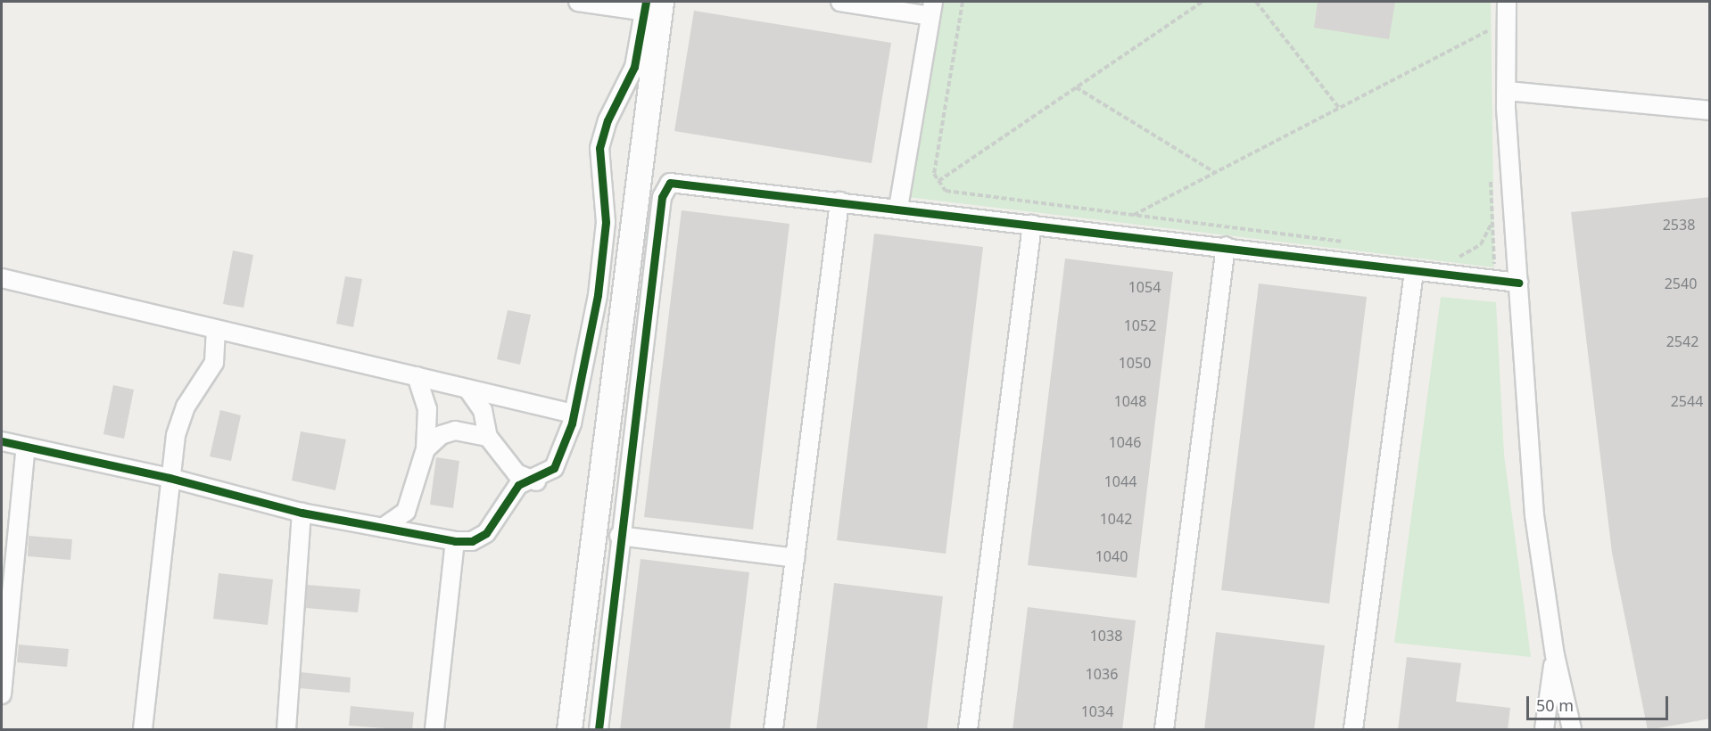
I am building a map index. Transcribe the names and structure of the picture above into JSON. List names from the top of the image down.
{
  "house_numbers": [
    "2538",
    "2540",
    "1054",
    "1052",
    "2542",
    "1050",
    "1048",
    "2544",
    "1046",
    "1044",
    "1042",
    "1040",
    "1038",
    "1036",
    "1034"
  ],
  "scale_bar": "50 m"
}
